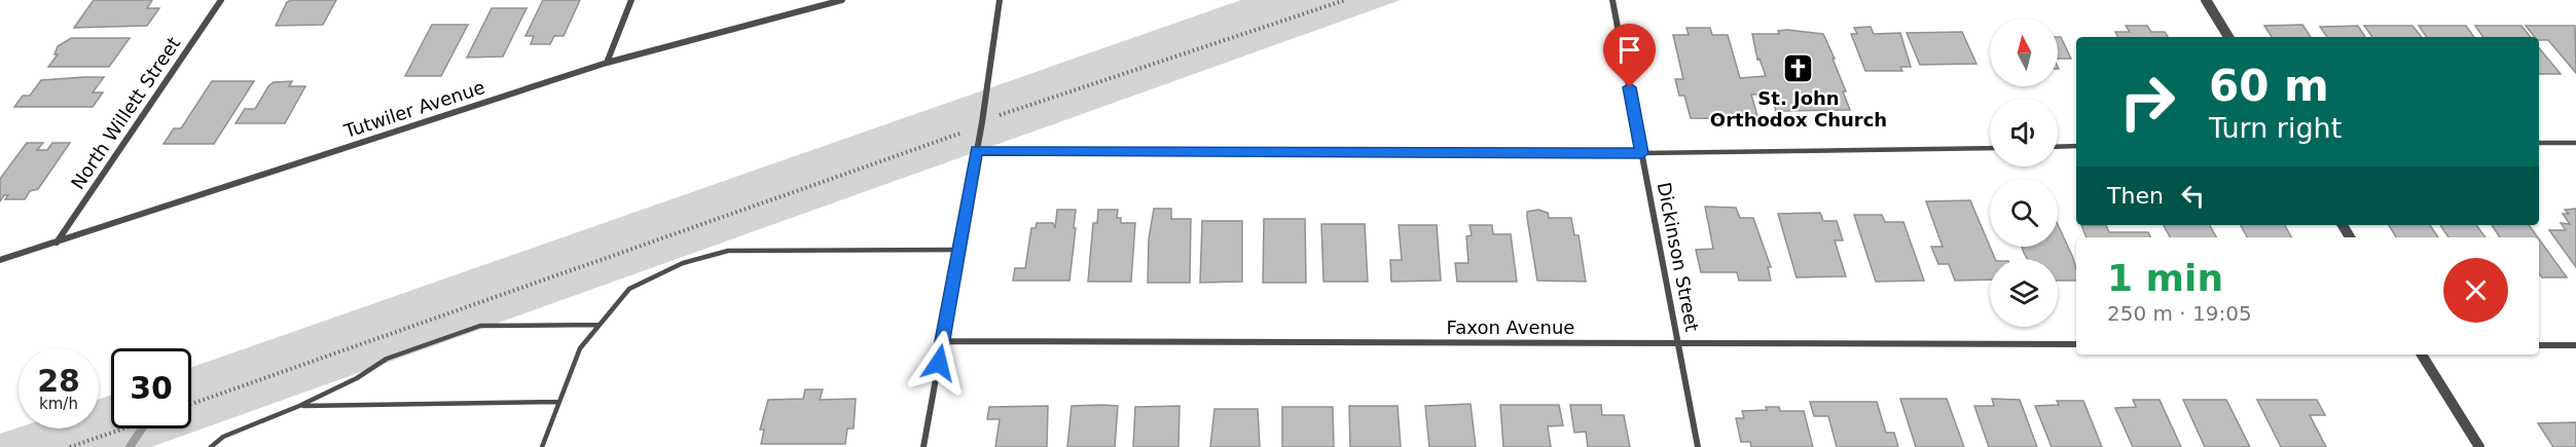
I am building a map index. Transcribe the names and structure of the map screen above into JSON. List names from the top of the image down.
{
  "streets": {
    "street": [
      "Tutwiler Avenue",
      "North Willett Street",
      "Dickinson Street",
      "Faxon Avenue"
    ]
  },
  "crossings": [
    ["Tutwiler Avenue", "North Willett Street"],
    ["Dickinson Street", "Faxon Avenue"]
  ],
  "places": {
    "church": ["St. John Orthodox Church"]
  },
  "north": "top",
  "page": {
    "turn": ["60 m", "Turn right"],
    "then": "Then",
    "heading": ["1 min", "250 m · 19:05"],
    "speed": "28 km/h",
    "limit": "30"
  }
}
